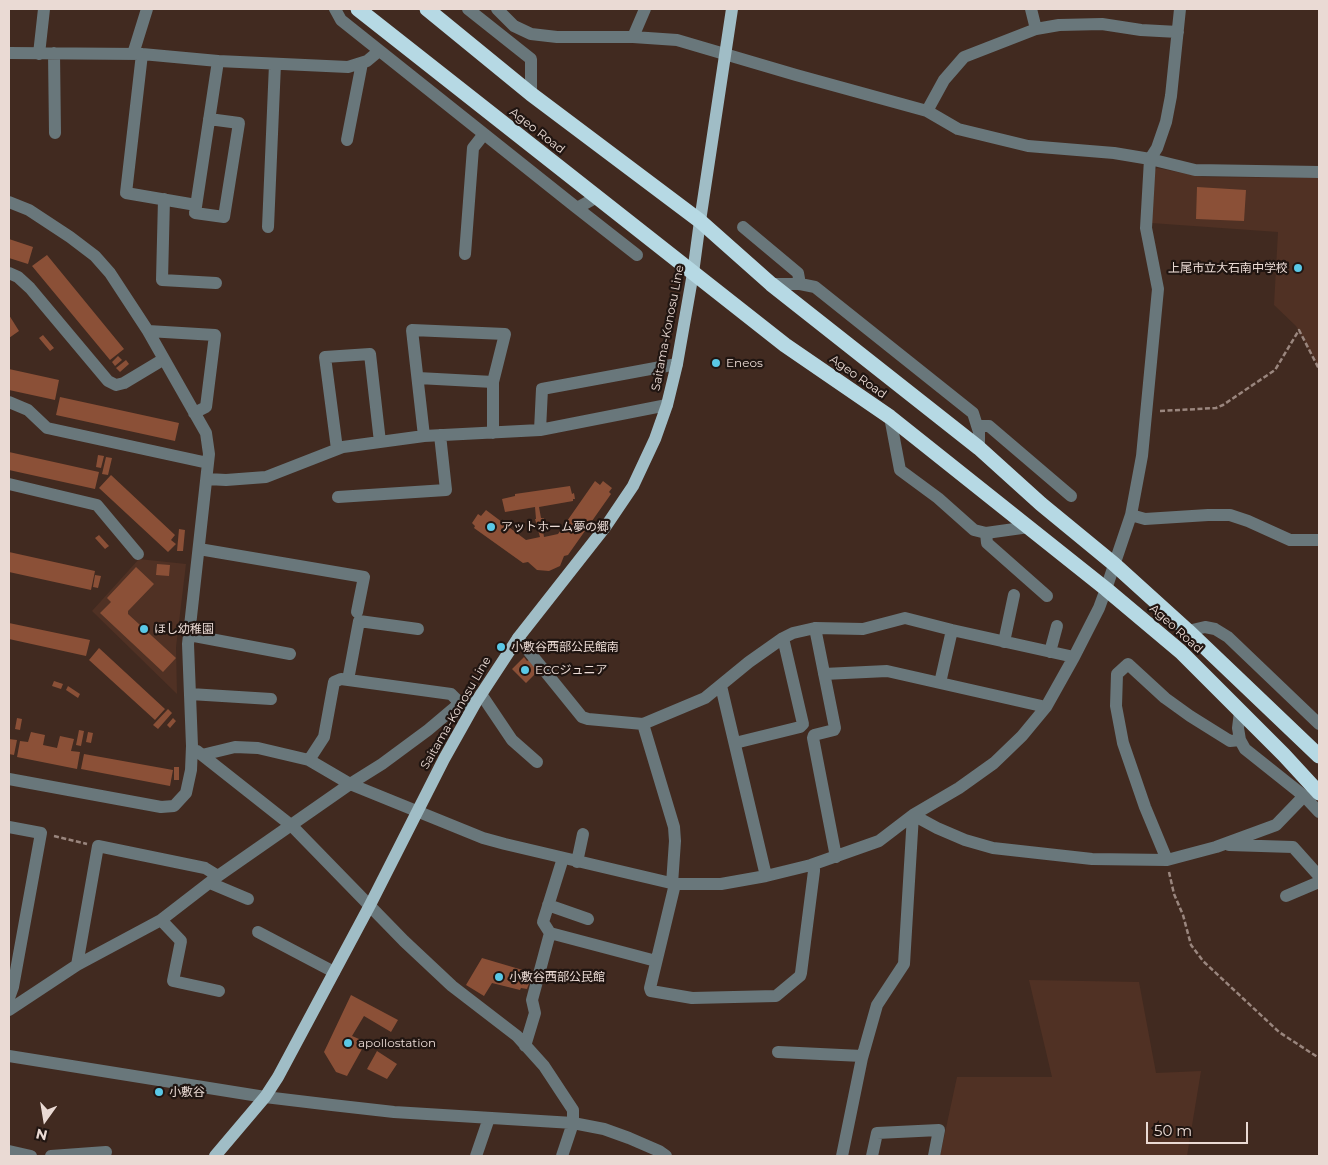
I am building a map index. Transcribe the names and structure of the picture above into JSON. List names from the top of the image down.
{
  "streets": {
    "highway": ["Ageo Road"],
    "main road": ["Saitama-Konosu Line"]
  },
  "crossings": [
    ["Ageo Road", "Saitama-Konosu Line"]
  ],
  "places": [
    "上尾市立大石南中学校",
    "Eneos",
    "アットホーム夢の郷",
    "ほし幼稚園",
    "小敷谷西部公民館南",
    "ECCジュニア",
    "小敷谷西部公民館",
    "apollostation",
    "小敷谷"
  ],
  "scale_bar": "50 m",
  "north": "bottom"
}
